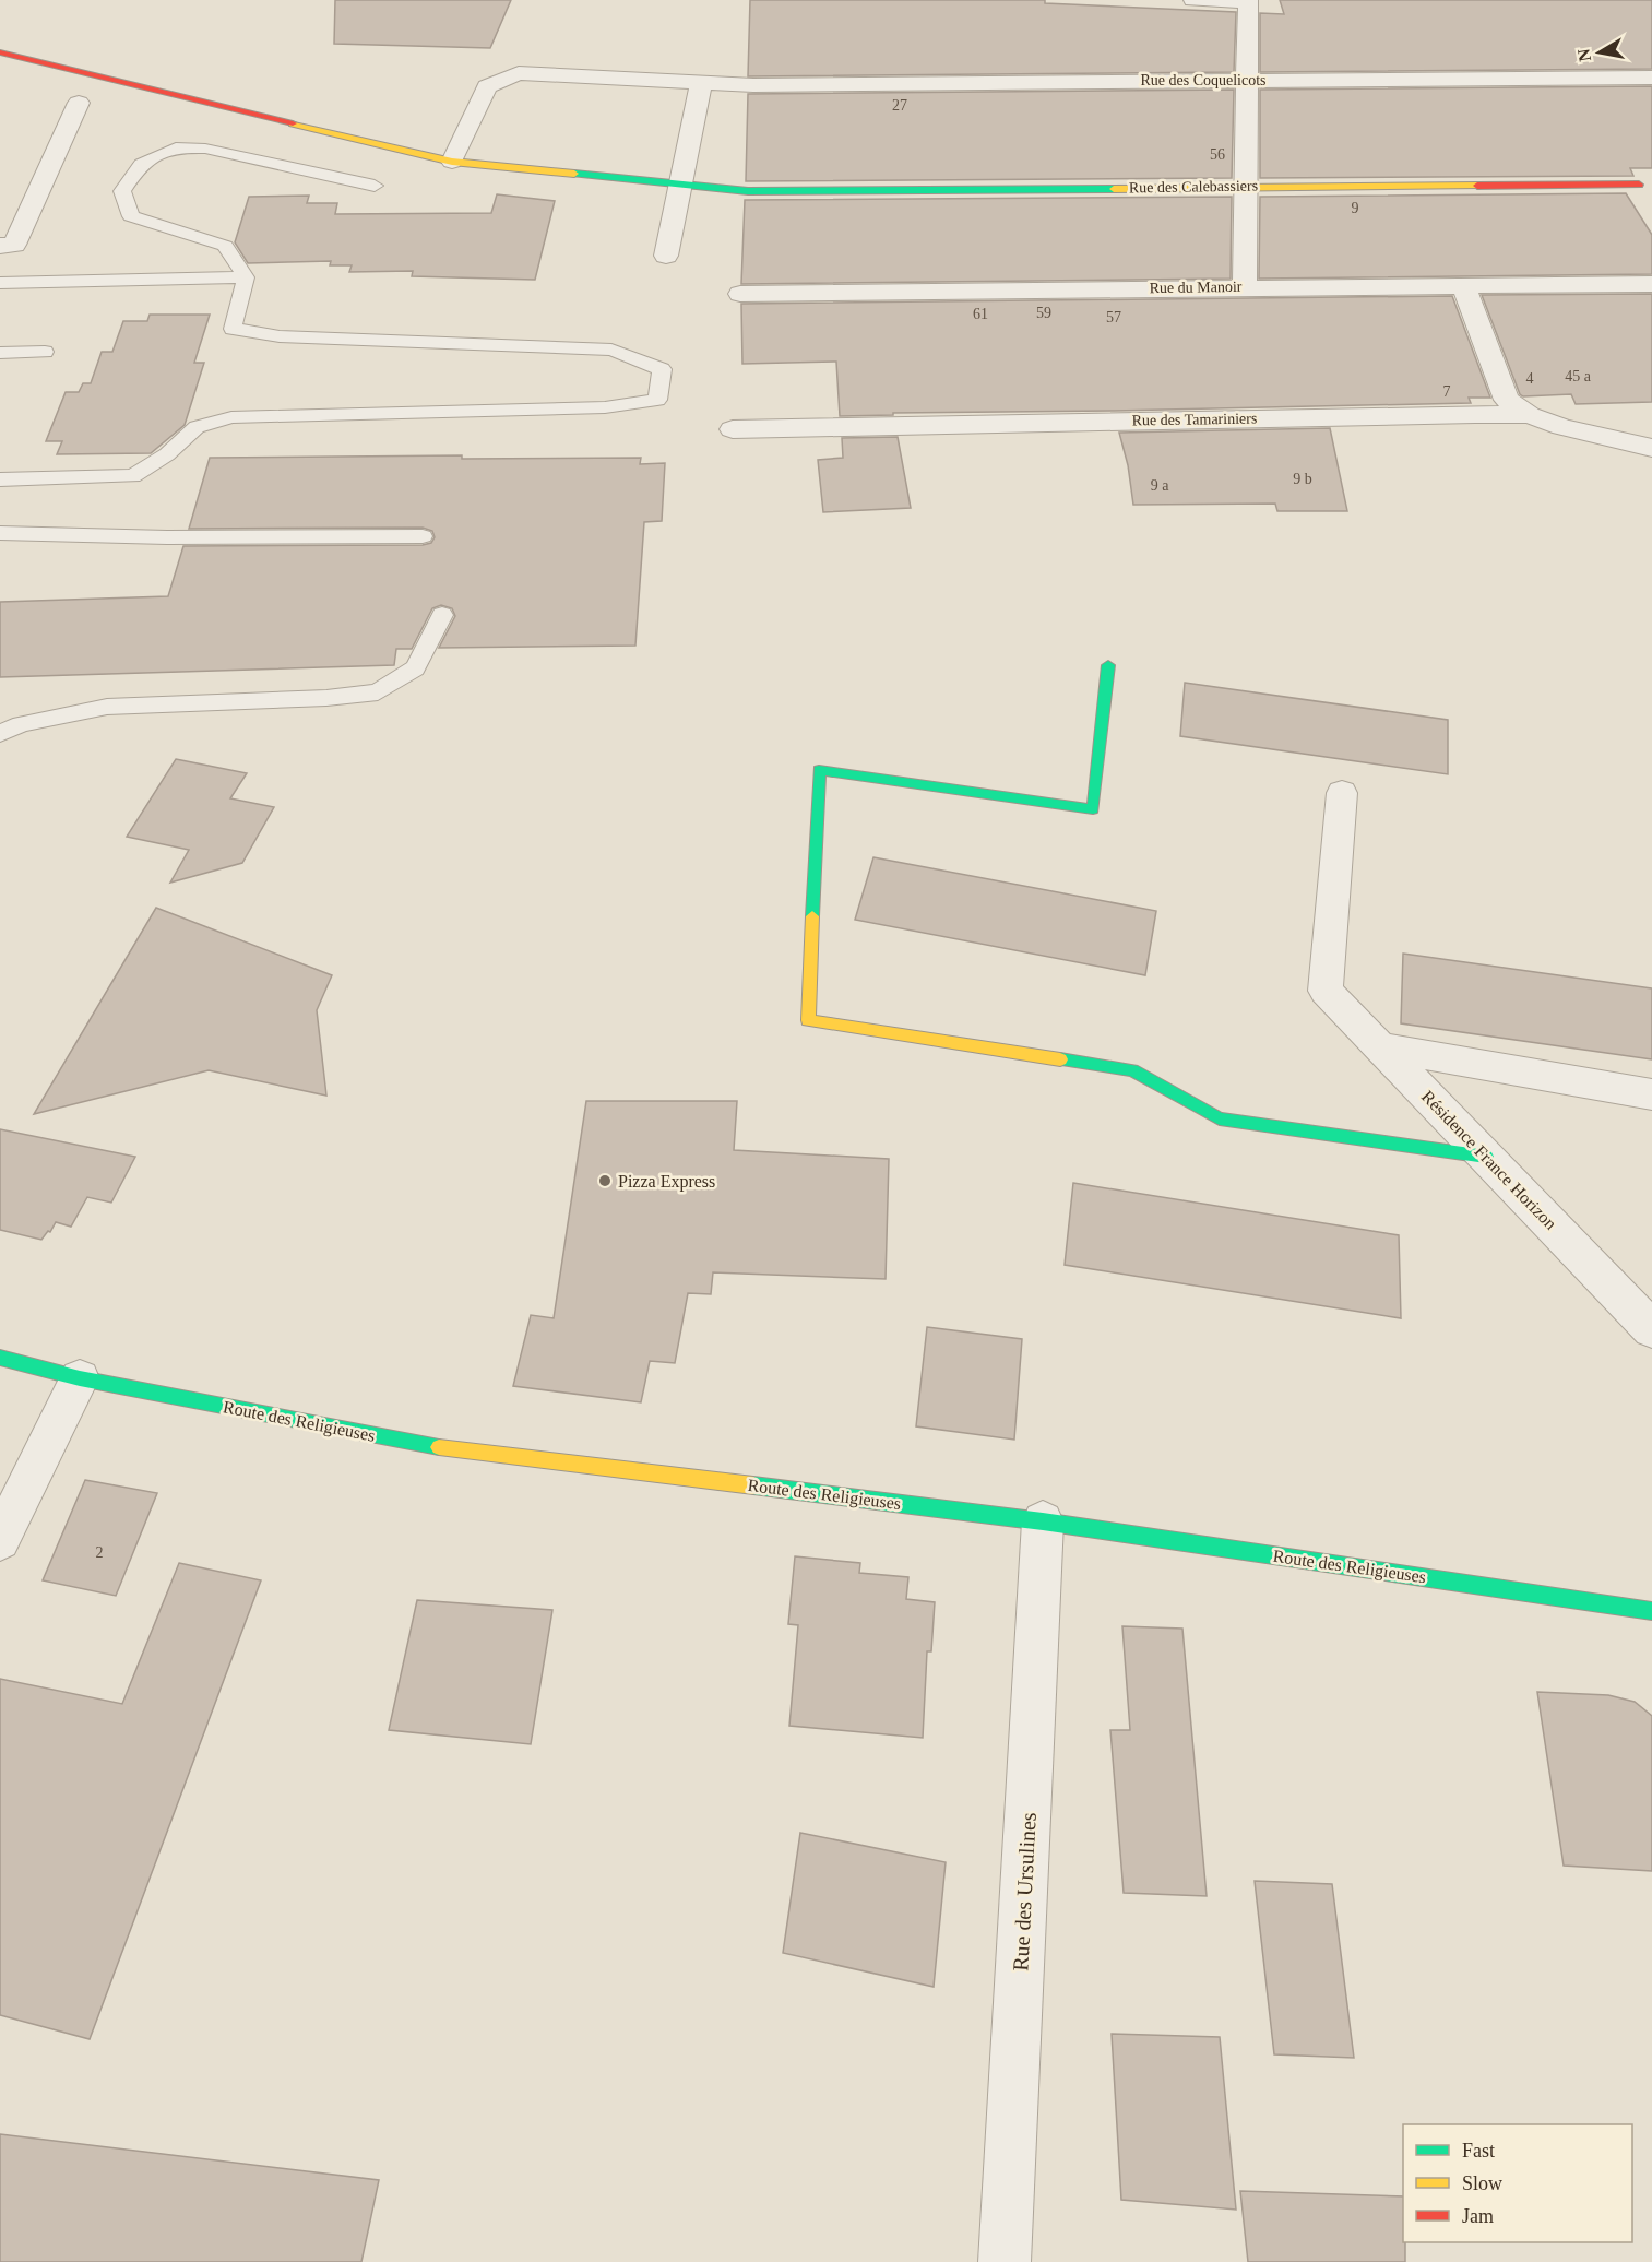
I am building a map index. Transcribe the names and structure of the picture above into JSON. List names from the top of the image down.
{
  "streets": {
    "street": [
      "Rue des Coquelicots",
      "Rue des Calebassiers",
      "Rue du Manoir",
      "Rue des Tamariniers",
      "Résidence France Horizon",
      "Route des Religieuses",
      "Rue des Ursulines"
    ]
  },
  "crossings": [
    ["Rue des Coquelicots", "Rue des Calebassiers"],
    ["Route des Religieuses", "Rue des Ursulines"]
  ],
  "places": ["Pizza Express"],
  "house_numbers": [
    "27",
    "56",
    "9",
    "59",
    "61",
    "57",
    "45 a",
    "4",
    "7",
    "9 b",
    "9 a",
    "2"
  ],
  "legend": ["Fast", "Slow", "Jam"],
  "north": "left"
}
